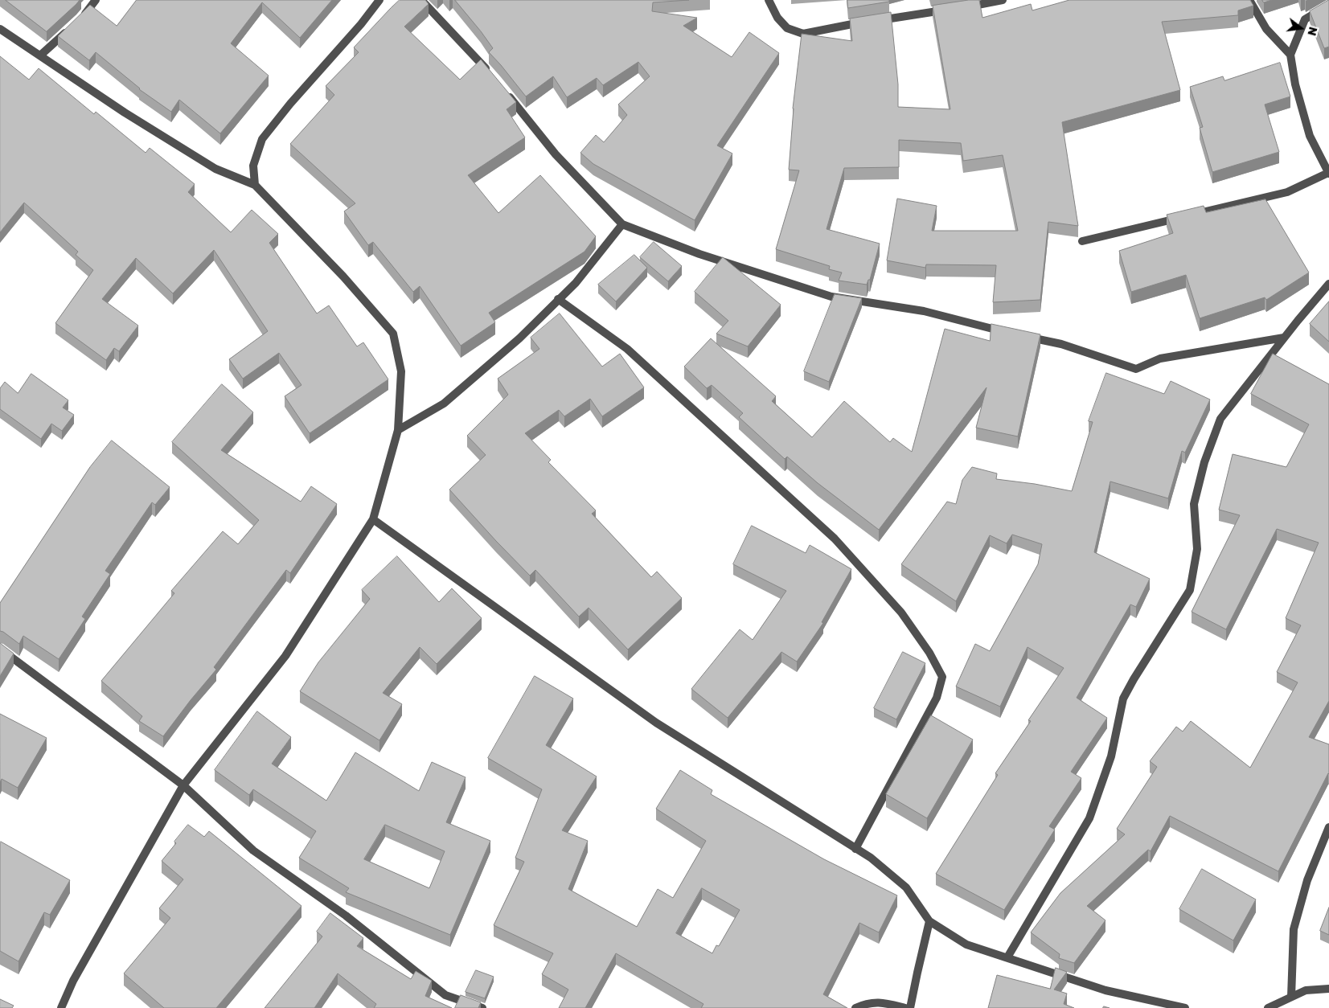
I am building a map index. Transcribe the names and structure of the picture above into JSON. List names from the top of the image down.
{
  "north": "right"
}
